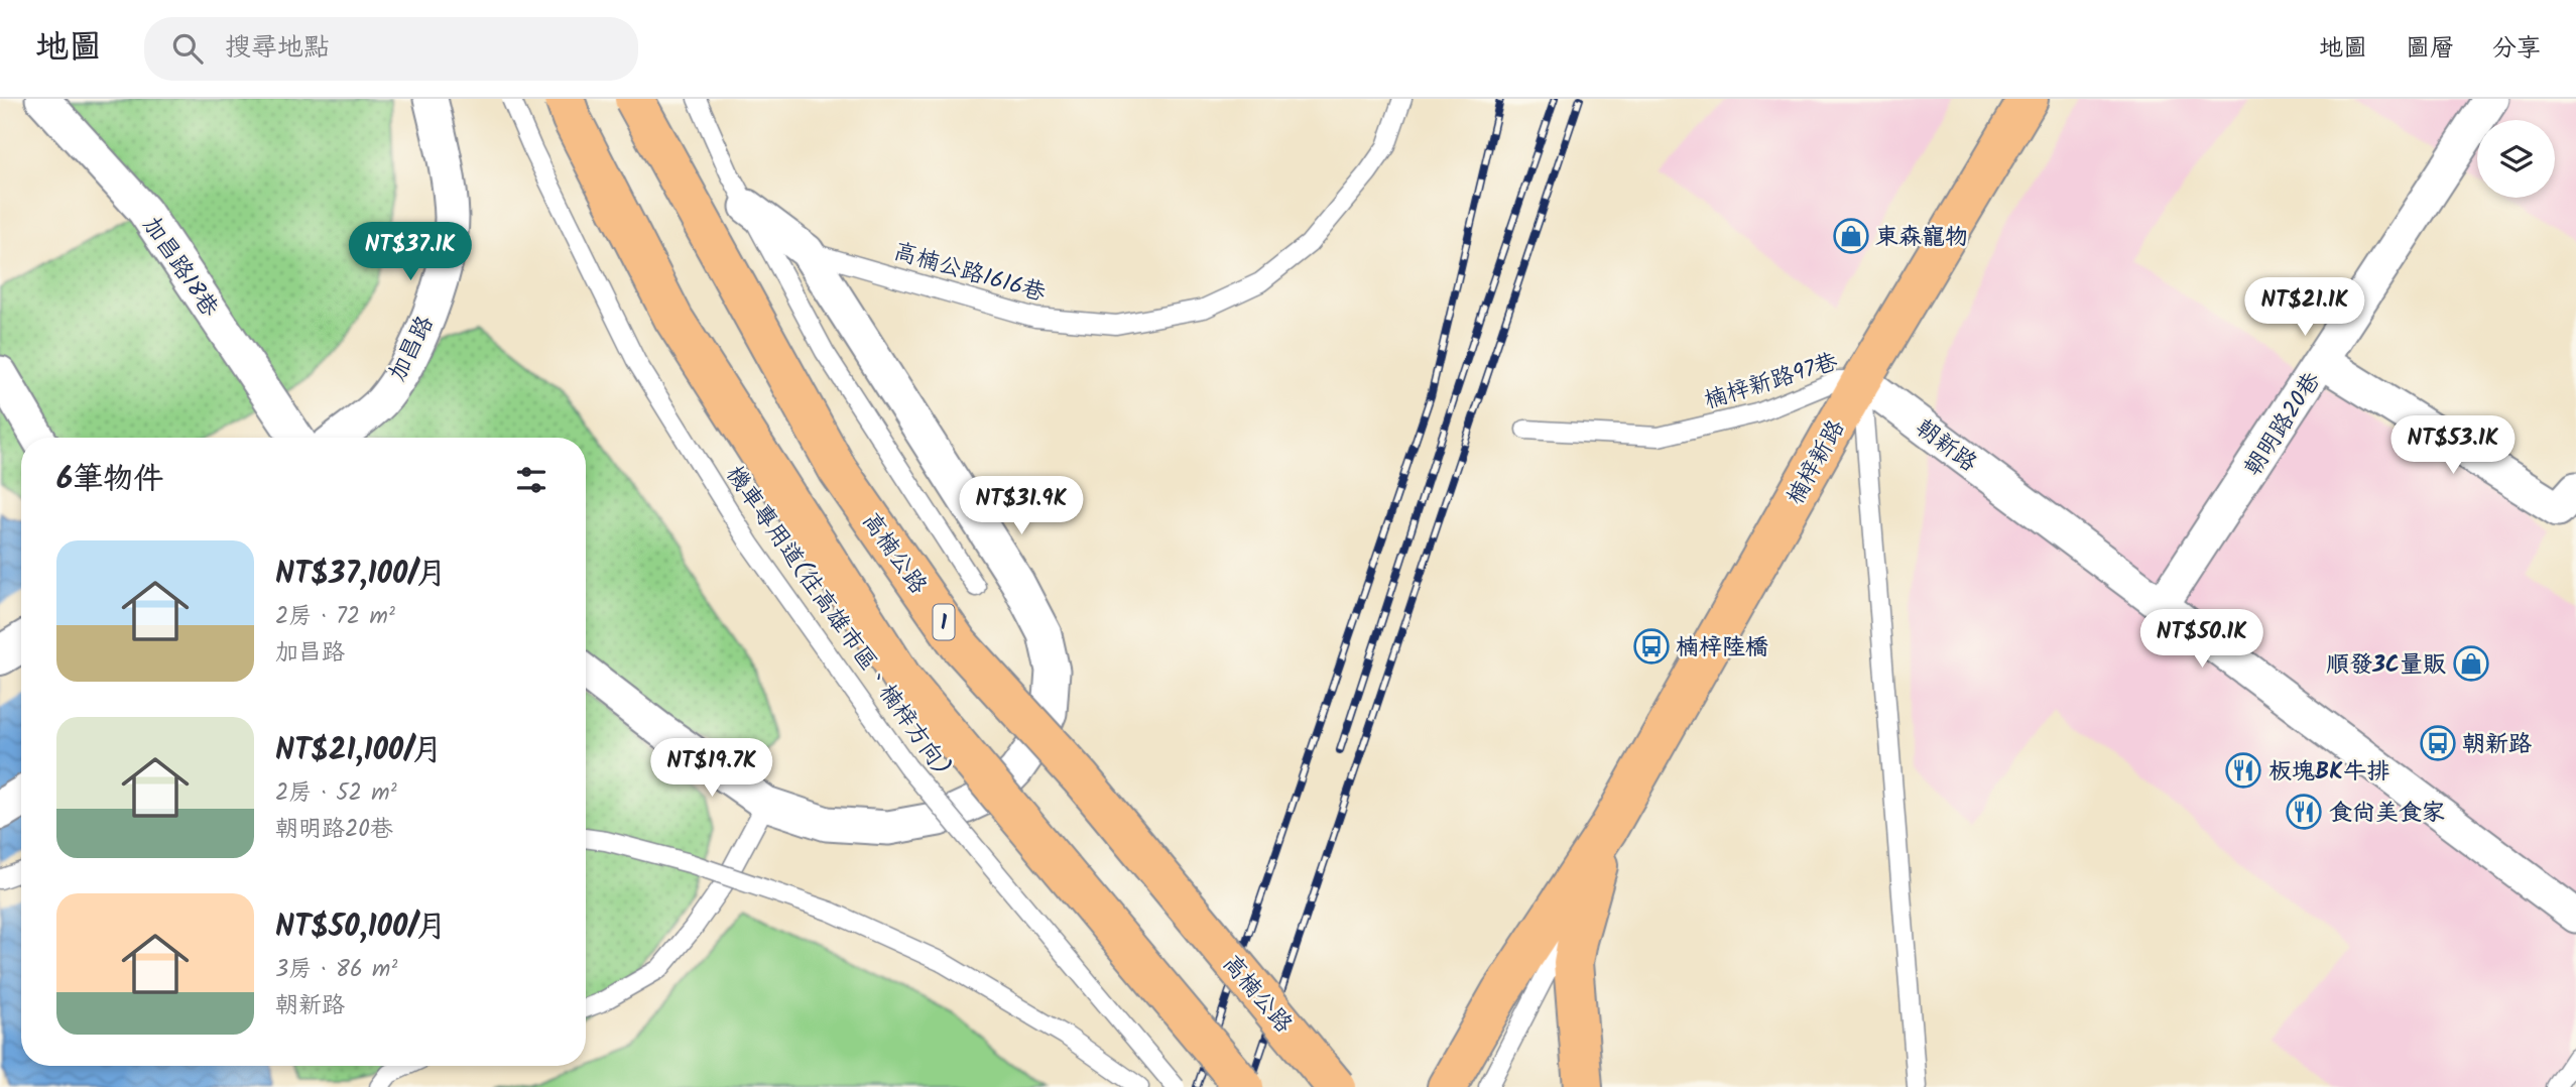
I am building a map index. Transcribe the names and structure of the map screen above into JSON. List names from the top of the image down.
{
  "streets": {
    "main road": ["楠梓新路", "高楠公路", "1"],
    "street": [
      "加昌路18巷",
      "加昌路",
      "朝明路20巷",
      "朝新路"
    ],
    "lane": ["高楠公路1616巷", "楠梓新路97巷", "機車專用道(往高雄市區、楠梓方向)"]
  },
  "crossings": [
    ["楠梓新路97巷", "朝新路"],
    ["楠梓新路97巷", "楠梓新路"],
    ["朝明路20巷", "朝新路"],
    ["朝新路", "楠梓新路"]
  ],
  "places": {
    "shop": ["東森寵物", "順發3C量販"],
    "bus stop": ["楠梓陸橋", "朝新路"],
    "restaurant": ["板塊BK牛排", "食尚美食家"]
  },
  "page": {
    "header": "地圖",
    "search": "搜尋地點",
    "nav": ["地圖", "圖層", "分享"],
    "price": [
      "NT$37.1K",
      "NT$21.1K",
      "NT$53.1K",
      "NT$31.9K",
      "NT$50.1K",
      "NT$19.7K"
    ],
    "heading": "6筆物件",
    "list": [
      {
        "name": "NT$37,100/月",
        "note": "2房 · 72 m² · 加昌路"
      },
      {
        "name": "NT$21,100/月",
        "note": "2房 · 52 m² · 朝明路20巷"
      },
      {
        "name": "NT$50,100/月",
        "note": "3房 · 86 m² · 朝新路"
      }
    ]
  }
}
